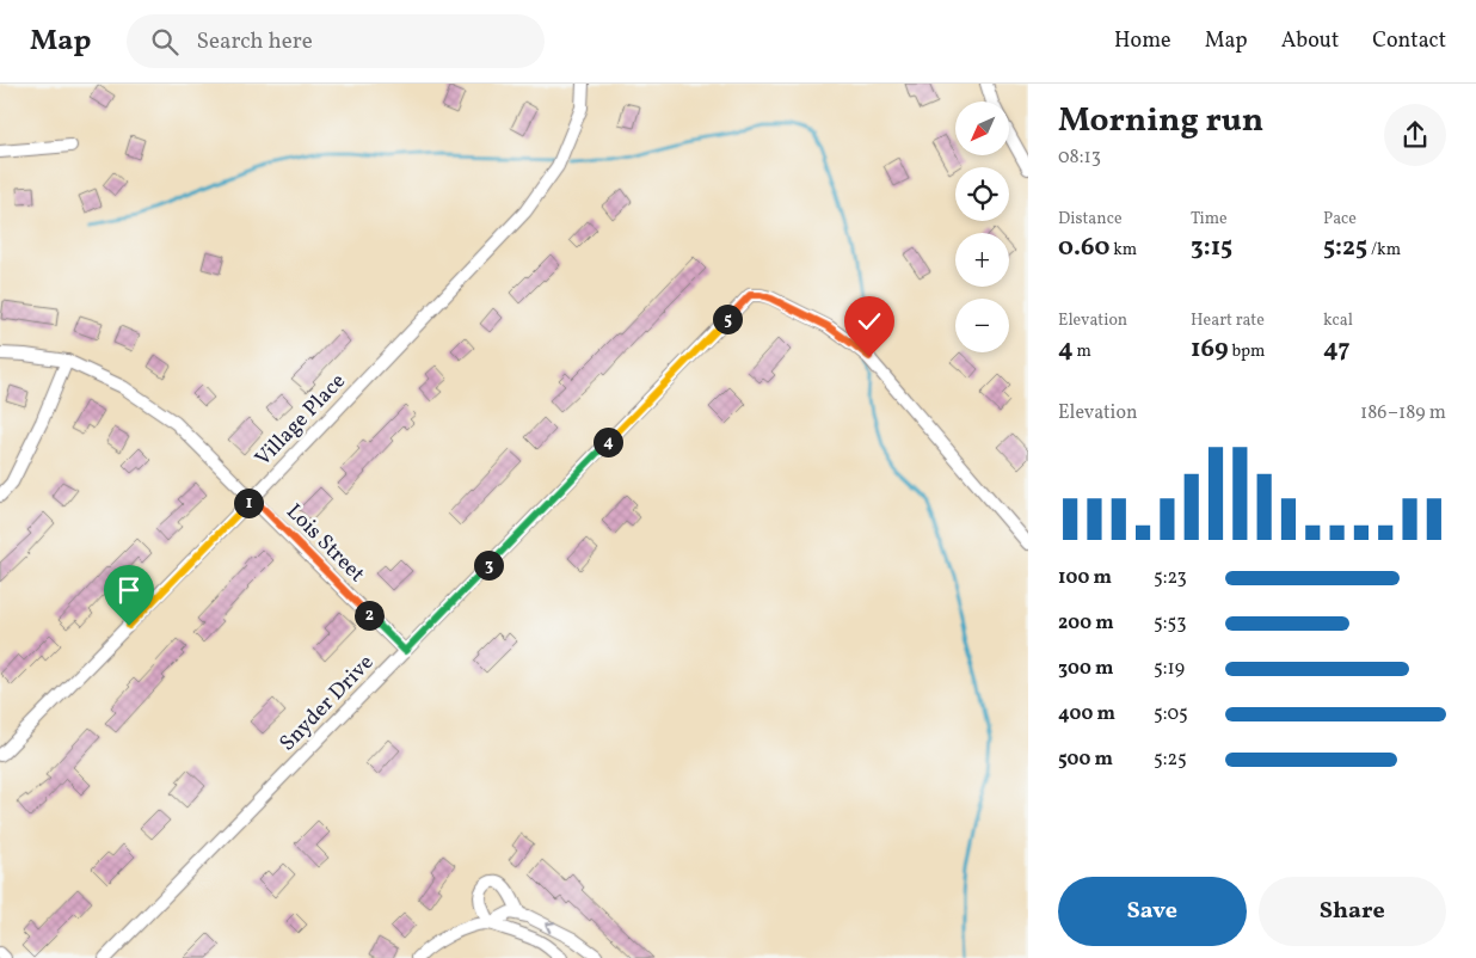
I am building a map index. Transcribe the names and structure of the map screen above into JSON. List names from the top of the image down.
{
  "streets": {
    "street": ["Village Place", "Lois Street", "Snyder Drive"]
  },
  "crossings": [
    ["Village Place", "Lois Street"],
    ["Lois Street", "Snyder Drive"]
  ],
  "north": "bottom left",
  "page": {
    "header": "Map",
    "search": "Search here",
    "nav": [
      "Home",
      "Map",
      "About",
      "Contact"
    ],
    "heading": ["Morning run", "08:13"],
    "map_buttons": ["+", "−"],
    "stats": [
      ["Distance", "0.60 km"],
      ["Time", "3:15"],
      ["Pace", "5:25 /km"],
      ["Elevation", "4 m"],
      ["Heart rate", "169 bpm"],
      ["kcal", "47"]
    ],
    "pins": [
      "5",
      "4",
      "1",
      "3",
      "2"
    ],
    "chart": ["Elevation", "186–189 m"],
    "list": [
      {
        "name": "100 m",
        "note": "5:23"
      },
      {
        "name": "200 m",
        "note": "5:53"
      },
      {
        "name": "300 m",
        "note": "5:19"
      },
      {
        "name": "400 m",
        "note": "5:05"
      },
      {
        "name": "500 m",
        "note": "5:25"
      }
    ],
    "buttons": ["Save", "Share"]
  }
}
